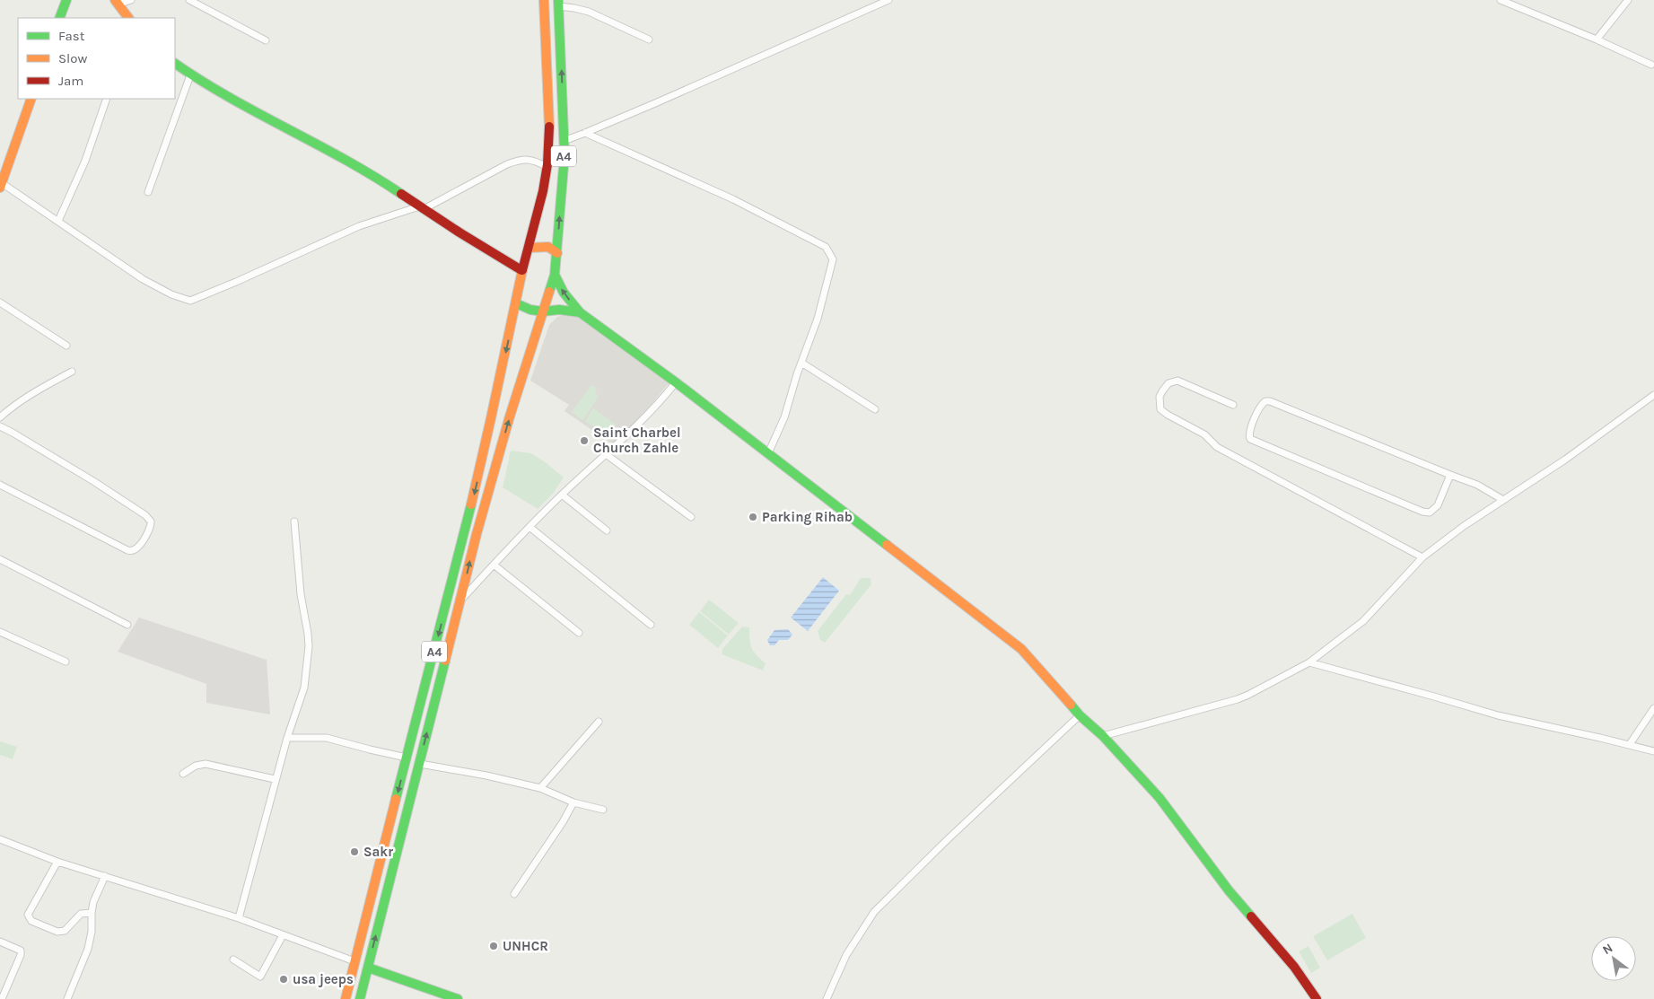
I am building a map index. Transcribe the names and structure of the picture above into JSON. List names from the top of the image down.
{
  "streets": {
    "main road": ["A4"]
  },
  "places": [
    "Saint Charbel Church Zahle",
    "Parking Rihab",
    "Sakr",
    "UNHCR",
    "usa jeeps"
  ],
  "legend": ["Fast", "Slow", "Jam"],
  "north": "top left"
}
